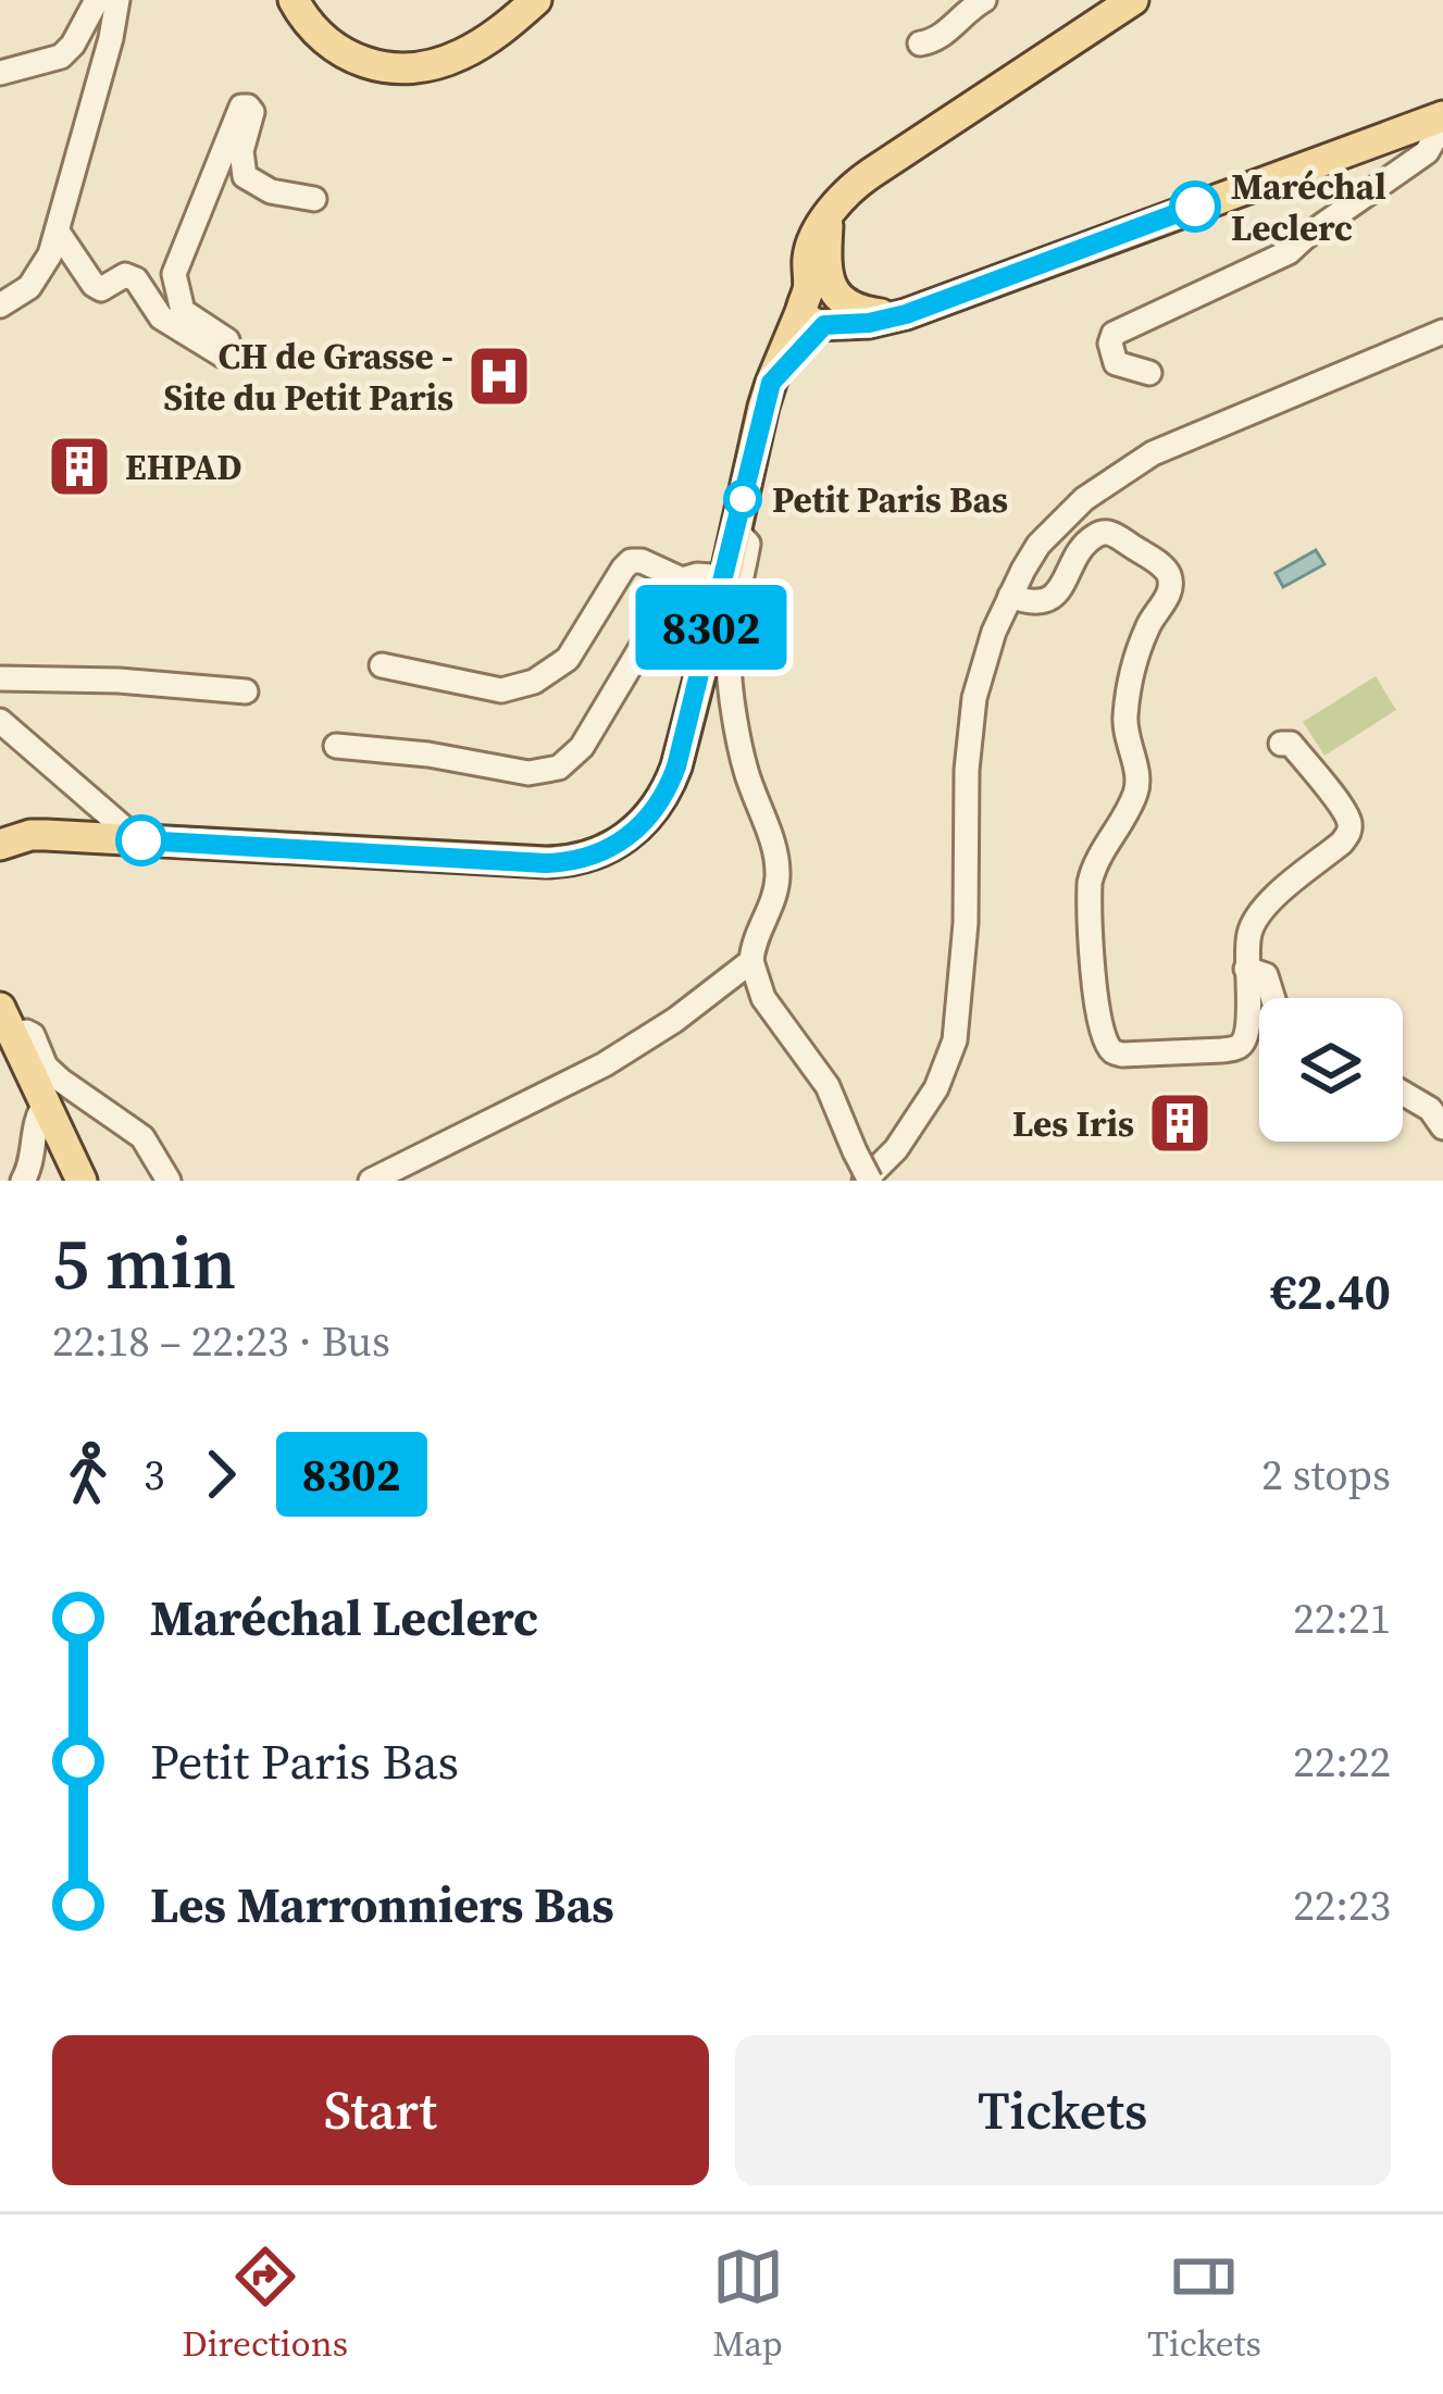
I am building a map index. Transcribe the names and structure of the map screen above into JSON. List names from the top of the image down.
{
  "places": {
    "other": ["Maréchal Leclerc", "Petit Paris Bas"],
    "hospital": ["CH de Grasse - Site du Petit Paris"],
    "building": ["EHPAD", "Les Iris"]
  },
  "lines": ["bus line 8302"],
  "page": {
    "on_map": "8302",
    "heading": ["5 min", "22:18 – 22:23 · Bus", "€2.40"],
    "legs": ["3", "8302", "2 stops"],
    "list": [
      {
        "name": "Maréchal Leclerc",
        "value": "22:21"
      },
      {
        "name": "Petit Paris Bas",
        "value": "22:22"
      },
      {
        "name": "Les Marronniers Bas",
        "value": "22:23"
      }
    ],
    "buttons": ["Start", "Tickets"],
    "tabs": ["Directions", "Map", "Tickets"]
  }
}
